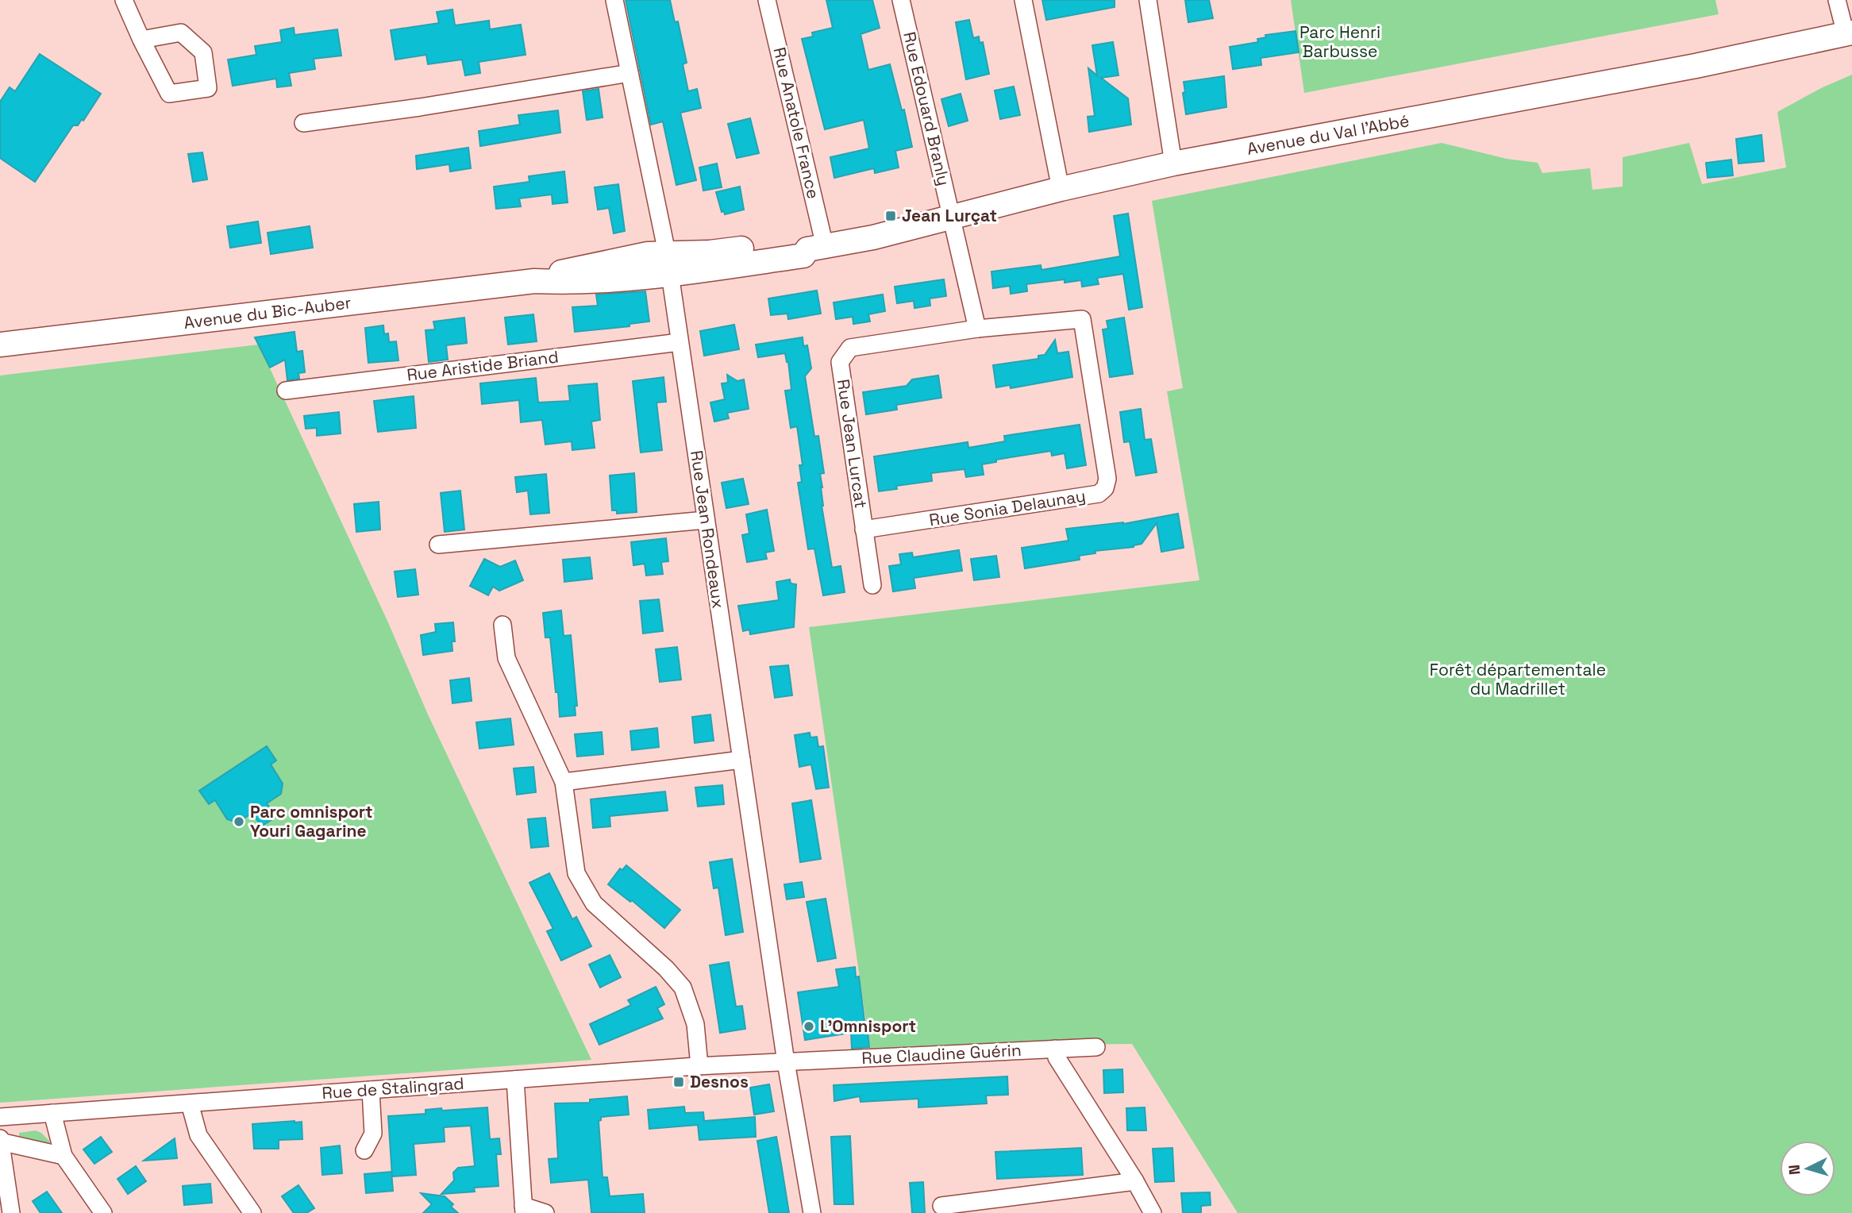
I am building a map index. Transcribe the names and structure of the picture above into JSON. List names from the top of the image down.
{
  "streets": {
    "main road": ["Avenue du Val l'Abbé", "Avenue du Bic-Auber"],
    "street": [
      "Rue Edouard Branly",
      "Rue Anatole France",
      "Rue Aristide Briand",
      "Rue Jean Lurcat",
      "Rue Sonia Delaunay",
      "Rue Jean Rondeaux",
      "Rue Claudine Guérin",
      "Rue de Stalingrad"
    ]
  },
  "crossings": [
    ["Rue Edouard Branly", "Avenue du Val l'Abbé"],
    ["Rue Anatole France", "Avenue du Val l'Abbé"],
    ["Avenue du Val l'Abbé", "Avenue du Bic-Auber"],
    ["Avenue du Val l'Abbé", "Rue Jean Rondeaux"],
    ["Avenue du Bic-Auber", "Rue Jean Rondeaux"],
    ["Rue Aristide Briand", "Rue Jean Rondeaux"],
    ["Rue Jean Lurcat", "Rue Sonia Delaunay"],
    ["Rue Jean Rondeaux", "Rue Claudine Guérin"],
    ["Rue Jean Rondeaux", "Rue de Stalingrad"],
    ["Rue Claudine Guérin", "Rue de Stalingrad"]
  ],
  "parks": ["Parc Henri Barbusse", "Forêt départementale du Madrillet"],
  "places": {
    "transit": ["Jean Lurçat", "Desnos"],
    "other": ["Parc omnisport Youri Gagarine", "L'Omnisport"]
  },
  "north": "left"
}
